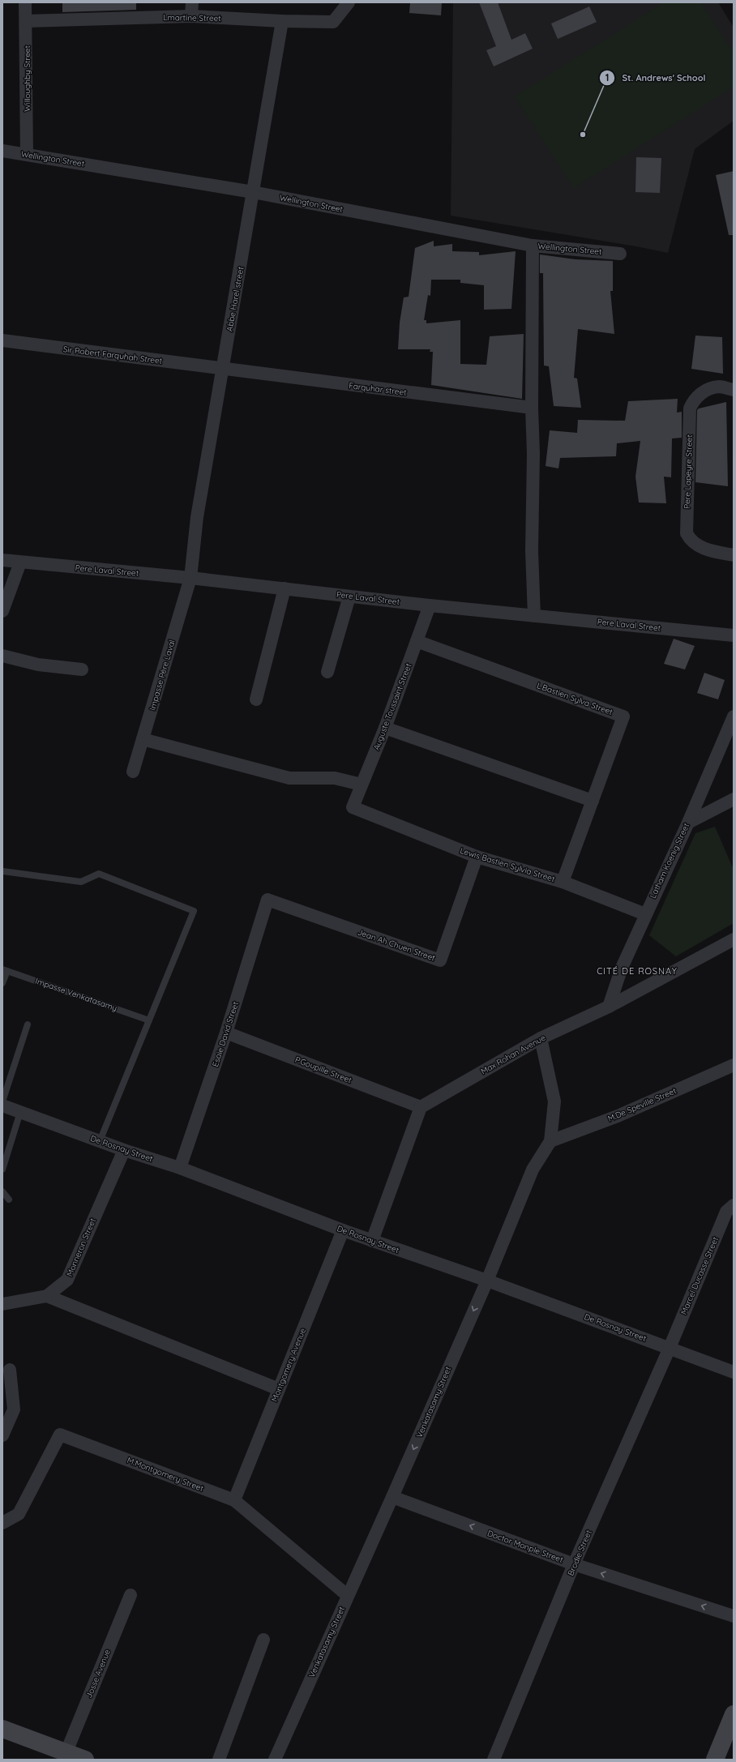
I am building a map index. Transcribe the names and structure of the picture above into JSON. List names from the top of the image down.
{
  "streets": {
    "street": [
      "Lmartine Street",
      "Willoughby Street",
      "Wellington Street",
      "Abbe Harel street",
      "Sir Robert Farquhah Street",
      "Farquhar street",
      "Pere Lapeyre Street",
      "Pere Laval Street",
      "Impasse Père Laval",
      "L.Bastien Sylva Street",
      "Auguste Toussaint Street",
      "Latham Koenig Street",
      "Lewis Bastien Sylvia Street",
      "Jean Ah Chuen Street",
      "Esaie David Street",
      "Max Rohan Avenue",
      "P.Goupille Street",
      "M.De Speville Street",
      "De Rosnay Street",
      "Monneron Street",
      "Marcel Ducasse Street",
      "Montgomery Avenue",
      "Venkatasamy Street",
      "M.Montgomery Street",
      "Doctor Monple Street",
      "Brodie Street",
      "Josse Avenue"
    ],
    "lane": ["Impasse Venkatasamy"]
  },
  "crossings": [
    ["Lmartine Street", "Willoughby Street"],
    ["Lmartine Street", "Abbe Harel street"],
    ["Willoughby Street", "Wellington Street"],
    ["Wellington Street", "Abbe Harel street"],
    ["Abbe Harel street", "Sir Robert Farquhah Street"],
    ["Abbe Harel street", "Farquhar street"],
    ["Abbe Harel street", "Pere Laval Street"],
    ["Abbe Harel street", "Impasse Père Laval"],
    ["Sir Robert Farquhah Street", "Farquhar street"],
    ["Pere Laval Street", "Impasse Père Laval"],
    ["Pere Laval Street", "Auguste Toussaint Street"],
    ["L.Bastien Sylva Street", "Auguste Toussaint Street"],
    ["L.Bastien Sylva Street", "Lewis Bastien Sylvia Street"],
    ["Auguste Toussaint Street", "Lewis Bastien Sylvia Street"],
    ["Latham Koenig Street", "Lewis Bastien Sylvia Street"],
    ["Latham Koenig Street", "Max Rohan Avenue"],
    ["Lewis Bastien Sylvia Street", "Jean Ah Chuen Street"],
    ["Jean Ah Chuen Street", "Esaie David Street"],
    ["Esaie David Street", "P.Goupille Street"],
    ["Esaie David Street", "De Rosnay Street"],
    ["Max Rohan Avenue", "P.Goupille Street"],
    ["Max Rohan Avenue", "Venkatasamy Street"],
    ["M.De Speville Street", "Venkatasamy Street"],
    ["De Rosnay Street", "Monneron Street"],
    ["De Rosnay Street", "Marcel Ducasse Street"],
    ["De Rosnay Street", "Montgomery Avenue"],
    ["De Rosnay Street", "Venkatasamy Street"],
    ["De Rosnay Street", "Brodie Street"],
    ["Marcel Ducasse Street", "Brodie Street"],
    ["Montgomery Avenue", "M.Montgomery Street"],
    ["Venkatasamy Street", "M.Montgomery Street"],
    ["Venkatasamy Street", "Doctor Monple Street"],
    ["Doctor Monple Street", "Brodie Street"]
  ],
  "one_way": ["Doctor Monple Street"],
  "districts": ["CITÉ DE ROSNAY"],
  "places": ["St. Andrews' School"]
}
